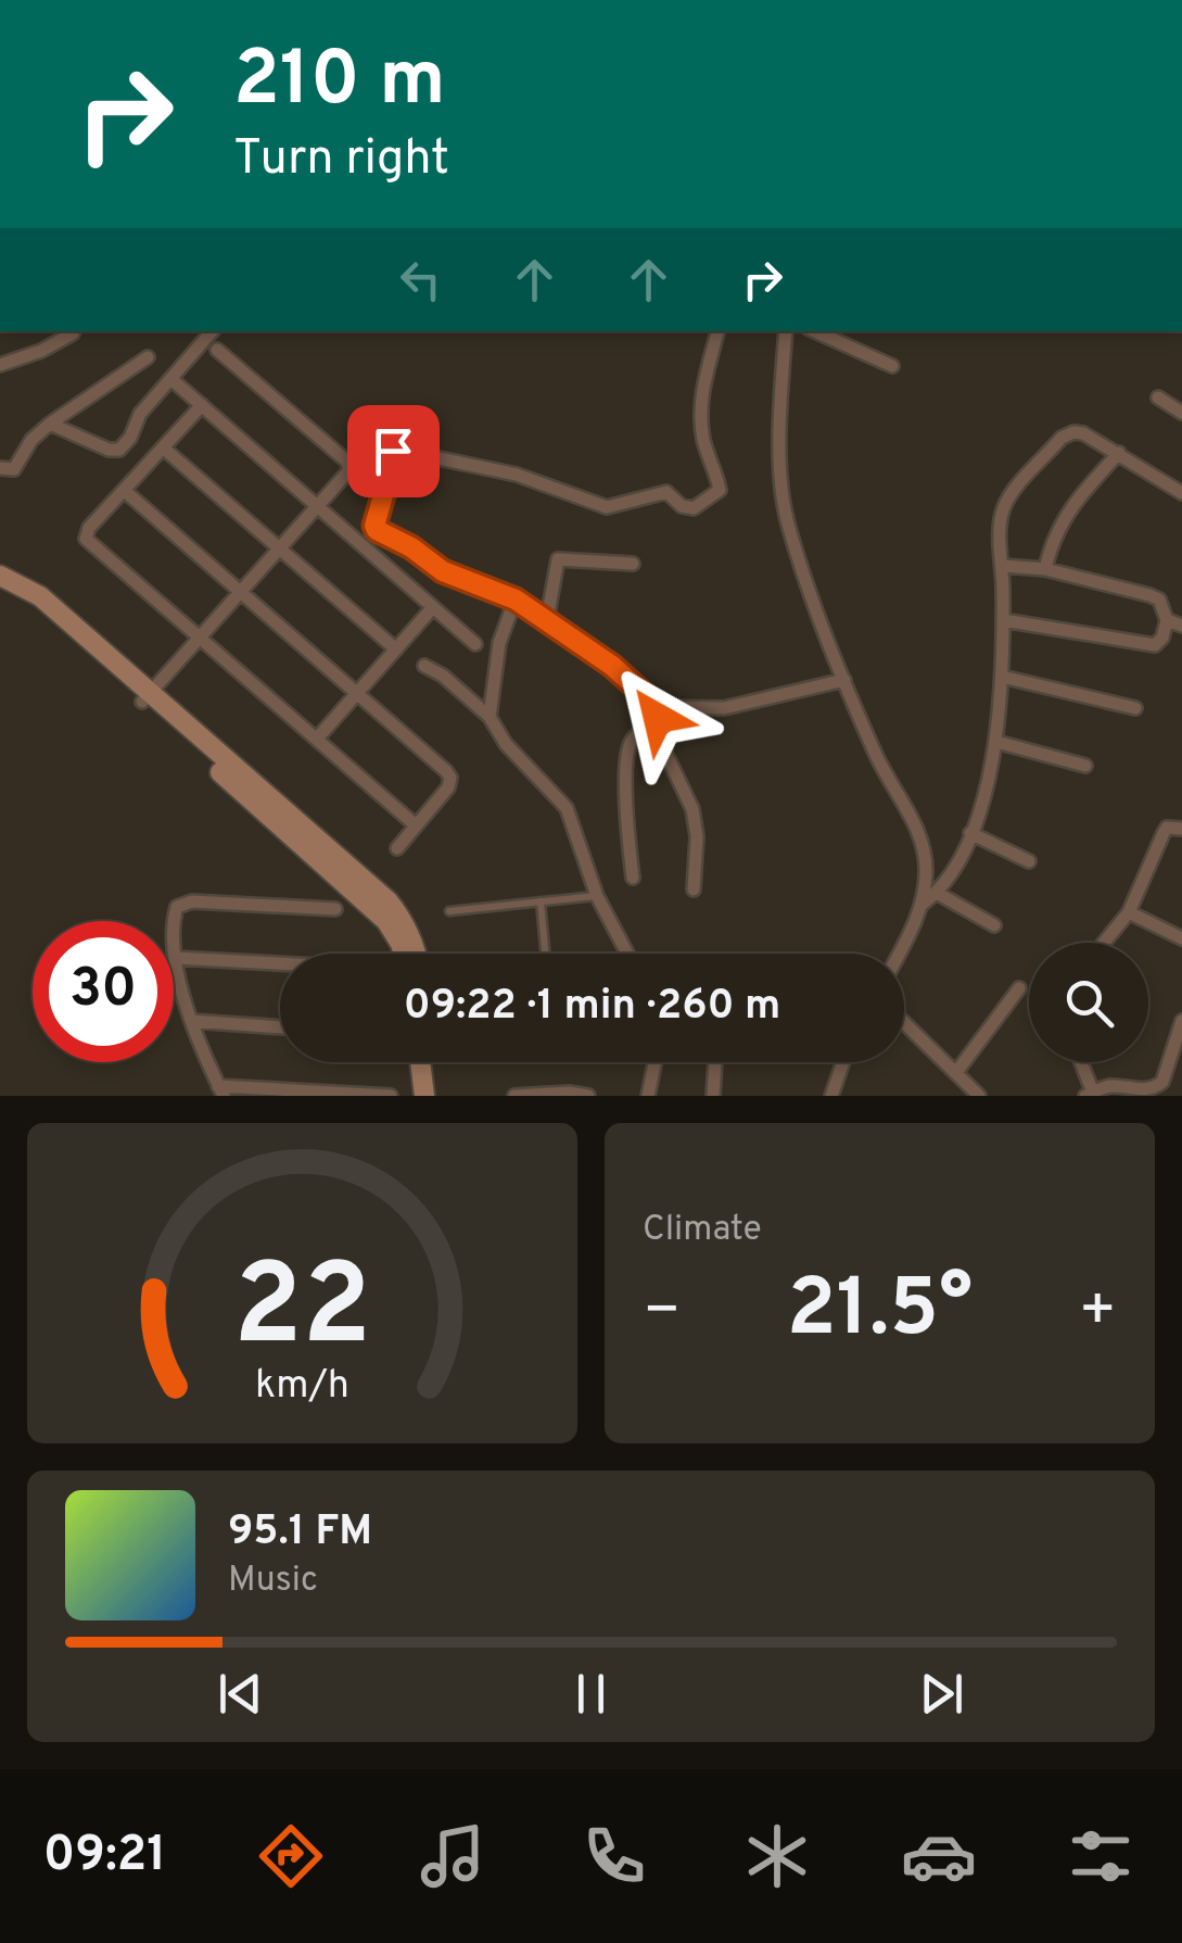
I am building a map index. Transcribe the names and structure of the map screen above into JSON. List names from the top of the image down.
{
  "page": {
    "turn": ["210 m", "Turn right"],
    "limit": "30",
    "trip": "09:22 · 1 min · 260 m",
    "tile": "Climate",
    "heat": ["−", "21.5°", "+"],
    "song": ["95.1 FM", "Music"],
    "tabs": "09:21",
    "gauge": ["22", "km/h"]
  }
}
